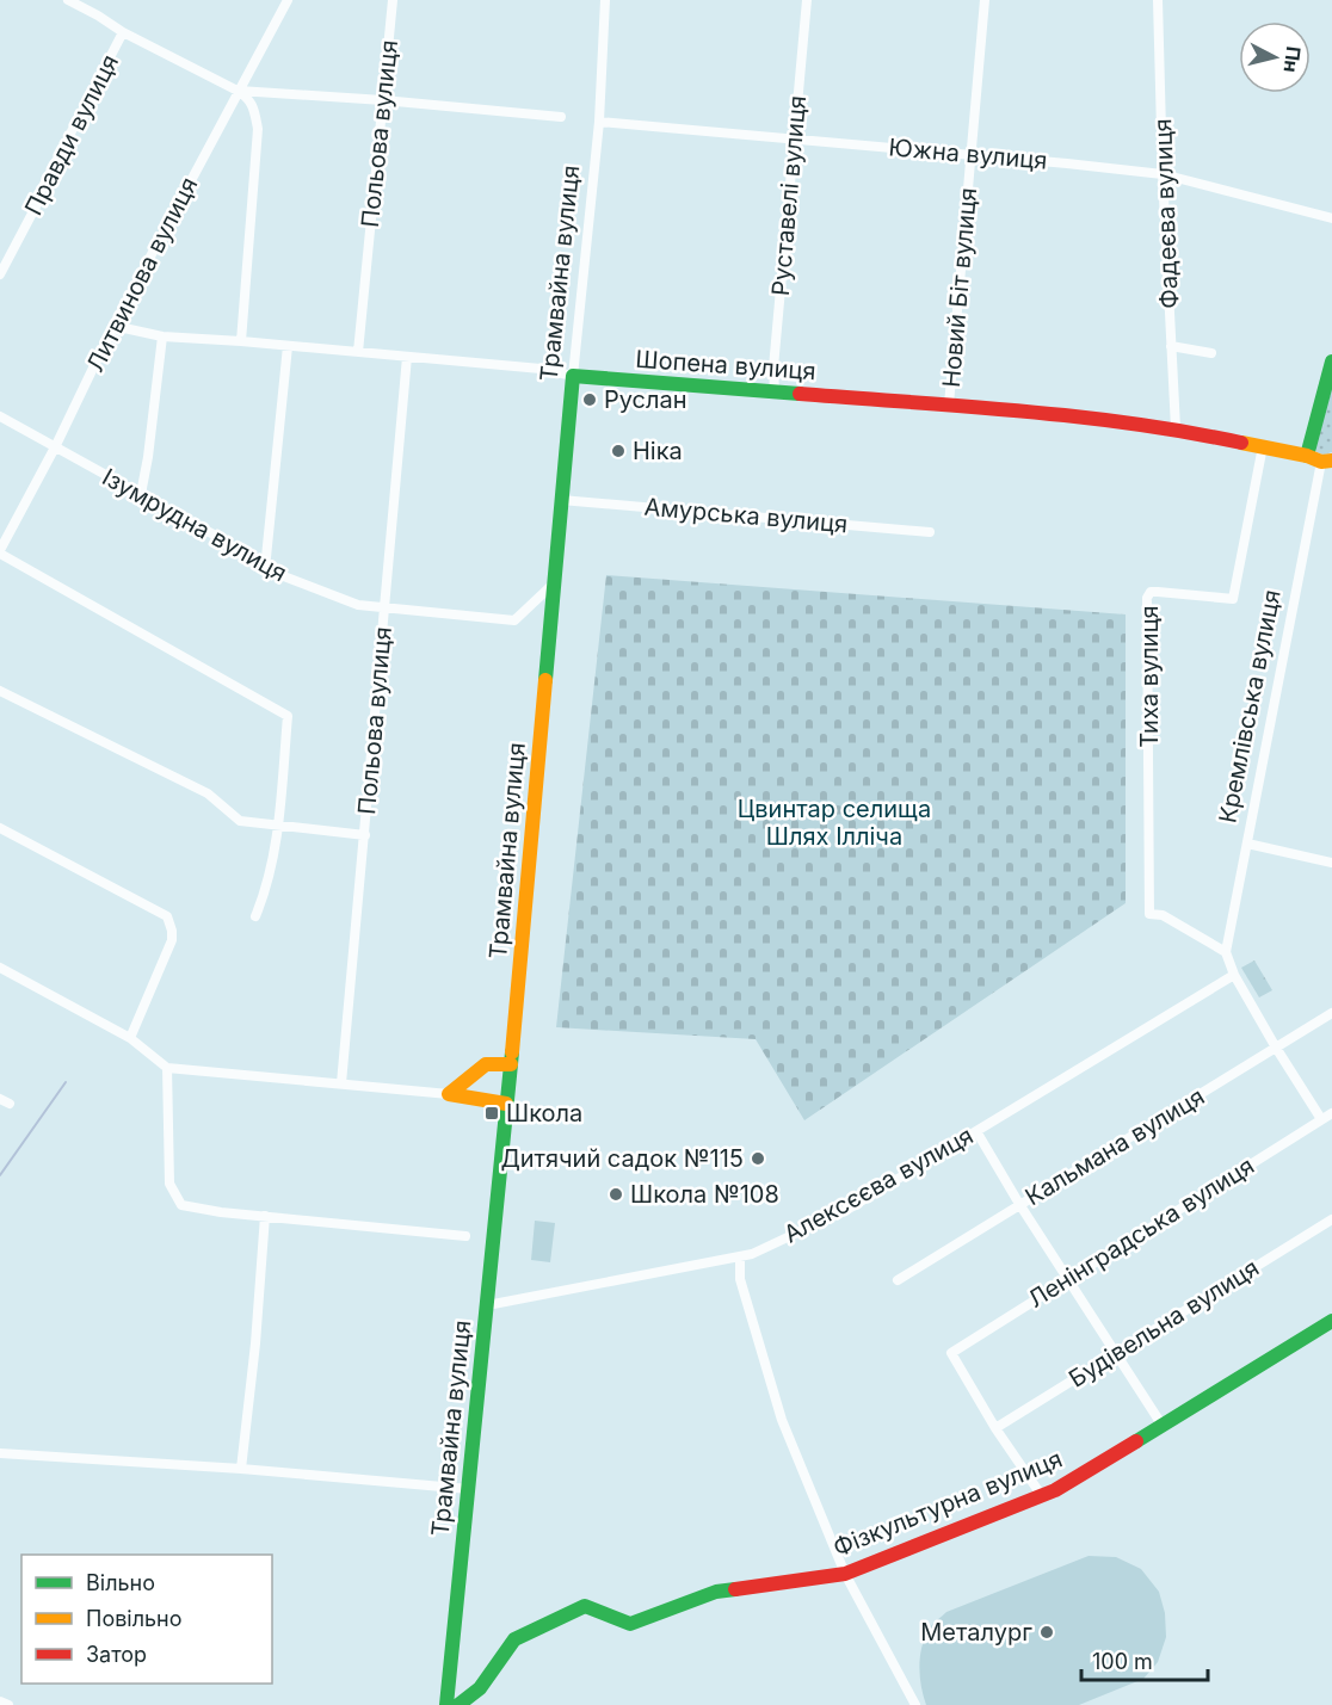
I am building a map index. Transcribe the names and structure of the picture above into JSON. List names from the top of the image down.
{
  "streets": {
    "street": [
      "Польова вулиця",
      "Правди вулиця",
      "Южна вулиця",
      "Руставелі вулиця",
      "Фадеєва вулиця",
      "Трамвайна вулиця",
      "Литвинова вулиця",
      "Новий Біт вулиця",
      "Шопена вулиця",
      "Амурська вулиця",
      "Ізумрудна вулиця",
      "Тиха вулиця",
      "Кремлівська вулиця",
      "Кальмана вулиця",
      "Алексєєва вулиця",
      "Ленінградська вулиця",
      "Будівельна вулиця",
      "Фiзкультурна вулиця"
    ]
  },
  "crossings": [
    ["Польова вулиця", "Шопена вулиця"],
    ["Польова вулиця", "Ізумрудна вулиця"],
    ["Южна вулиця", "Руставелі вулиця"],
    ["Южна вулиця", "Фадеєва вулиця"],
    ["Южна вулиця", "Трамвайна вулиця"],
    ["Южна вулиця", "Новий Біт вулиця"],
    ["Руставелі вулиця", "Шопена вулиця"],
    ["Фадеєва вулиця", "Шопена вулиця"],
    ["Трамвайна вулиця", "Шопена вулиця"],
    ["Трамвайна вулиця", "Амурська вулиця"],
    ["Трамвайна вулиця", "Ізумрудна вулиця"],
    ["Трамвайна вулиця", "Алексєєва вулиця"],
    ["Литвинова вулиця", "Шопена вулиця"],
    ["Литвинова вулиця", "Ізумрудна вулиця"],
    ["Новий Біт вулиця", "Шопена вулиця"],
    ["Шопена вулиця", "Тиха вулиця"],
    ["Шопена вулиця", "Кремлівська вулиця"],
    ["Тиха вулиця", "Кремлівська вулиця"],
    ["Ленінградська вулиця", "Будівельна вулиця"]
  ],
  "parks": ["Цвинтар селища Шлях Ілліча"],
  "places": {
    "other": [
      "Руслан",
      "Ніка",
      "Дитячий садок №115",
      "Школа №108",
      "Металург"
    ],
    "transit": ["Школа"]
  },
  "legend": ["Вільно", "Повільно", "Затор"],
  "scale_bar": "100 m",
  "north": "right"
}
